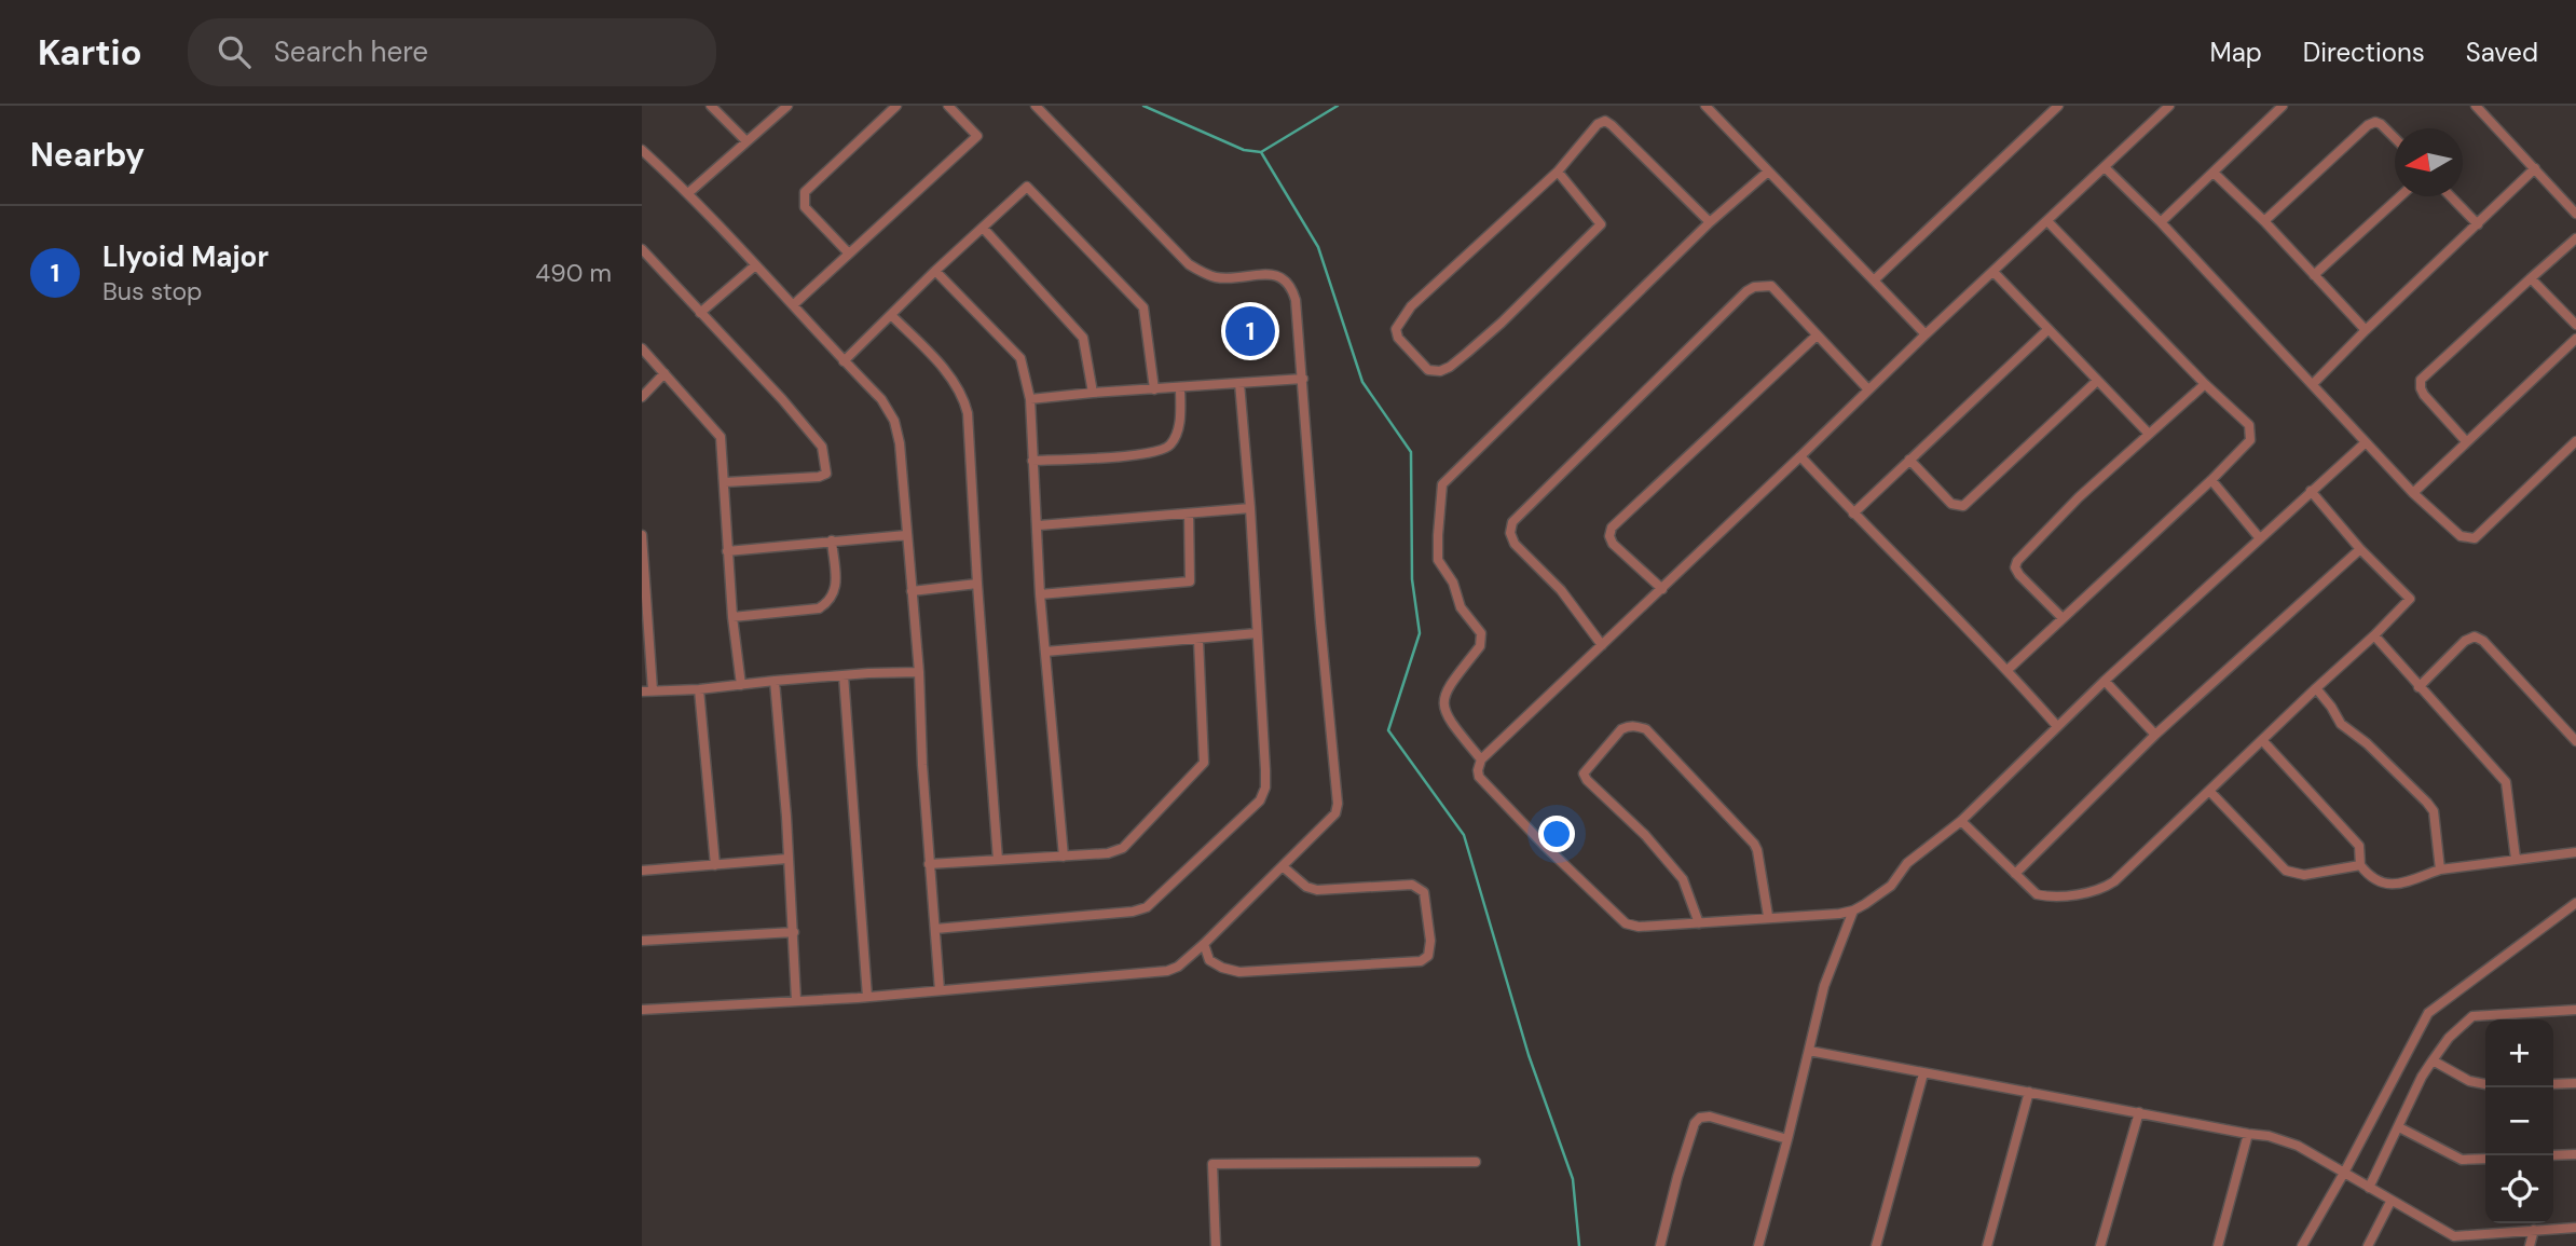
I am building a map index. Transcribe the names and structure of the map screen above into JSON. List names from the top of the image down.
{
  "north": "left",
  "page": {
    "header": "Kartio",
    "search": "Search here",
    "nav": ["Map", "Directions", "Saved"],
    "heading": "Nearby",
    "list": [
      {
        "mark": "1",
        "name": "Llyoid Major",
        "note": "Bus stop",
        "value": "490 m"
      }
    ],
    "pins": "1",
    "map_buttons": ["+", "−"]
  }
}
